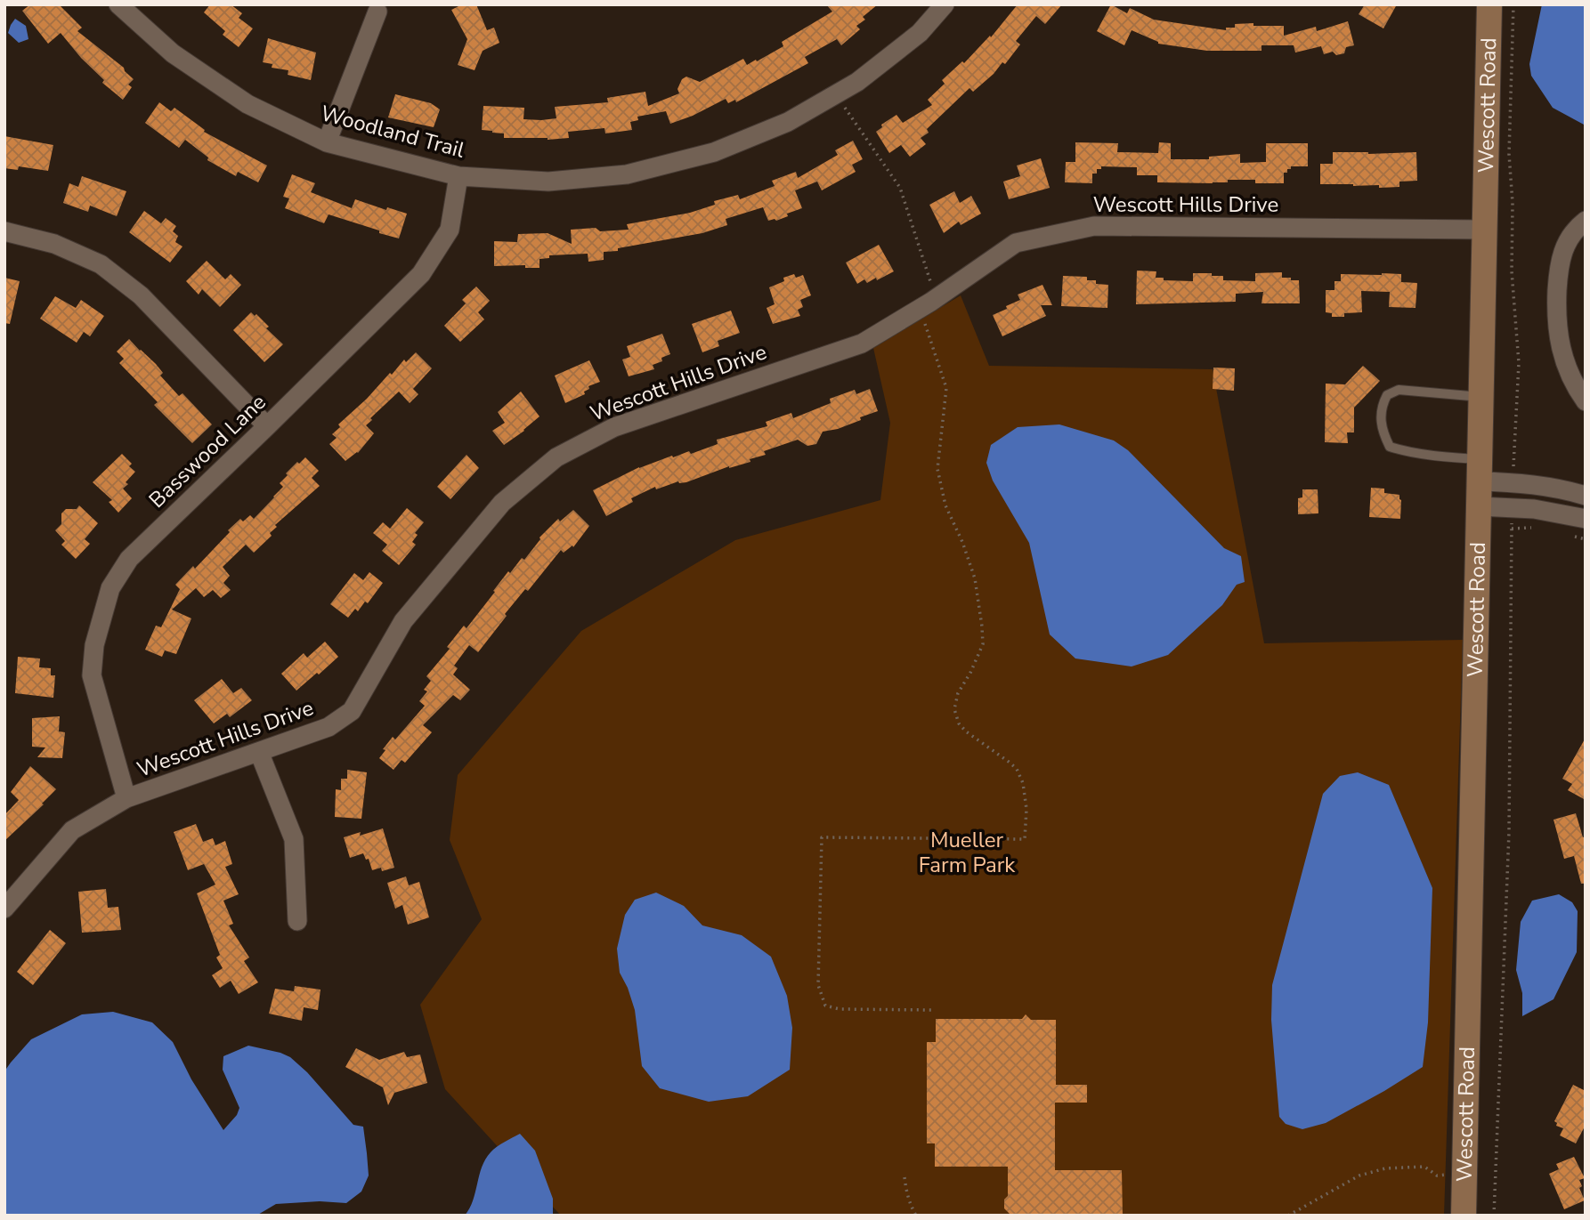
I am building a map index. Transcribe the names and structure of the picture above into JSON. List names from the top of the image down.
{
  "streets": {
    "street": [
      "Wescott Road",
      "Woodland Trail",
      "Wescott Hills Drive",
      "Basswood Lane"
    ]
  },
  "crossings": [
    ["Wescott Road", "Wescott Hills Drive"],
    ["Woodland Trail", "Basswood Lane"],
    ["Wescott Hills Drive", "Basswood Lane"]
  ],
  "parks": ["Mueller Farm Park"]
}
